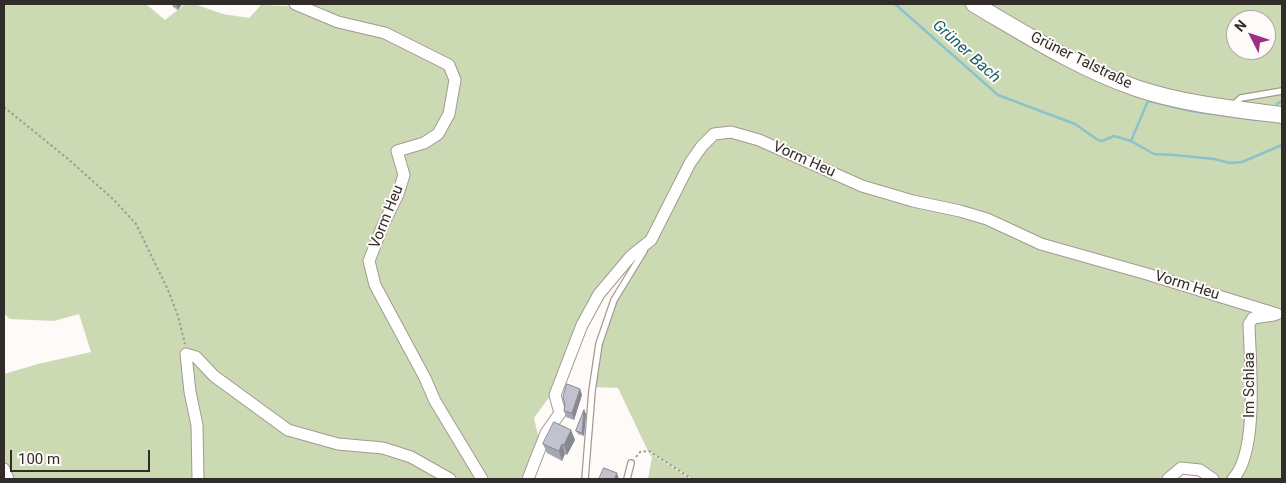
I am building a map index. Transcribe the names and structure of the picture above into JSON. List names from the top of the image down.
{
  "streets": {
    "main road": ["Grüner Talstraße"],
    "street": ["Vorm Heu", "Im Schlaa"]
  },
  "crossings": [
    ["Vorm Heu", "Im Schlaa"]
  ],
  "water": ["Grüner Bach"],
  "scale_bar": "100 m",
  "north": "top left"
}
